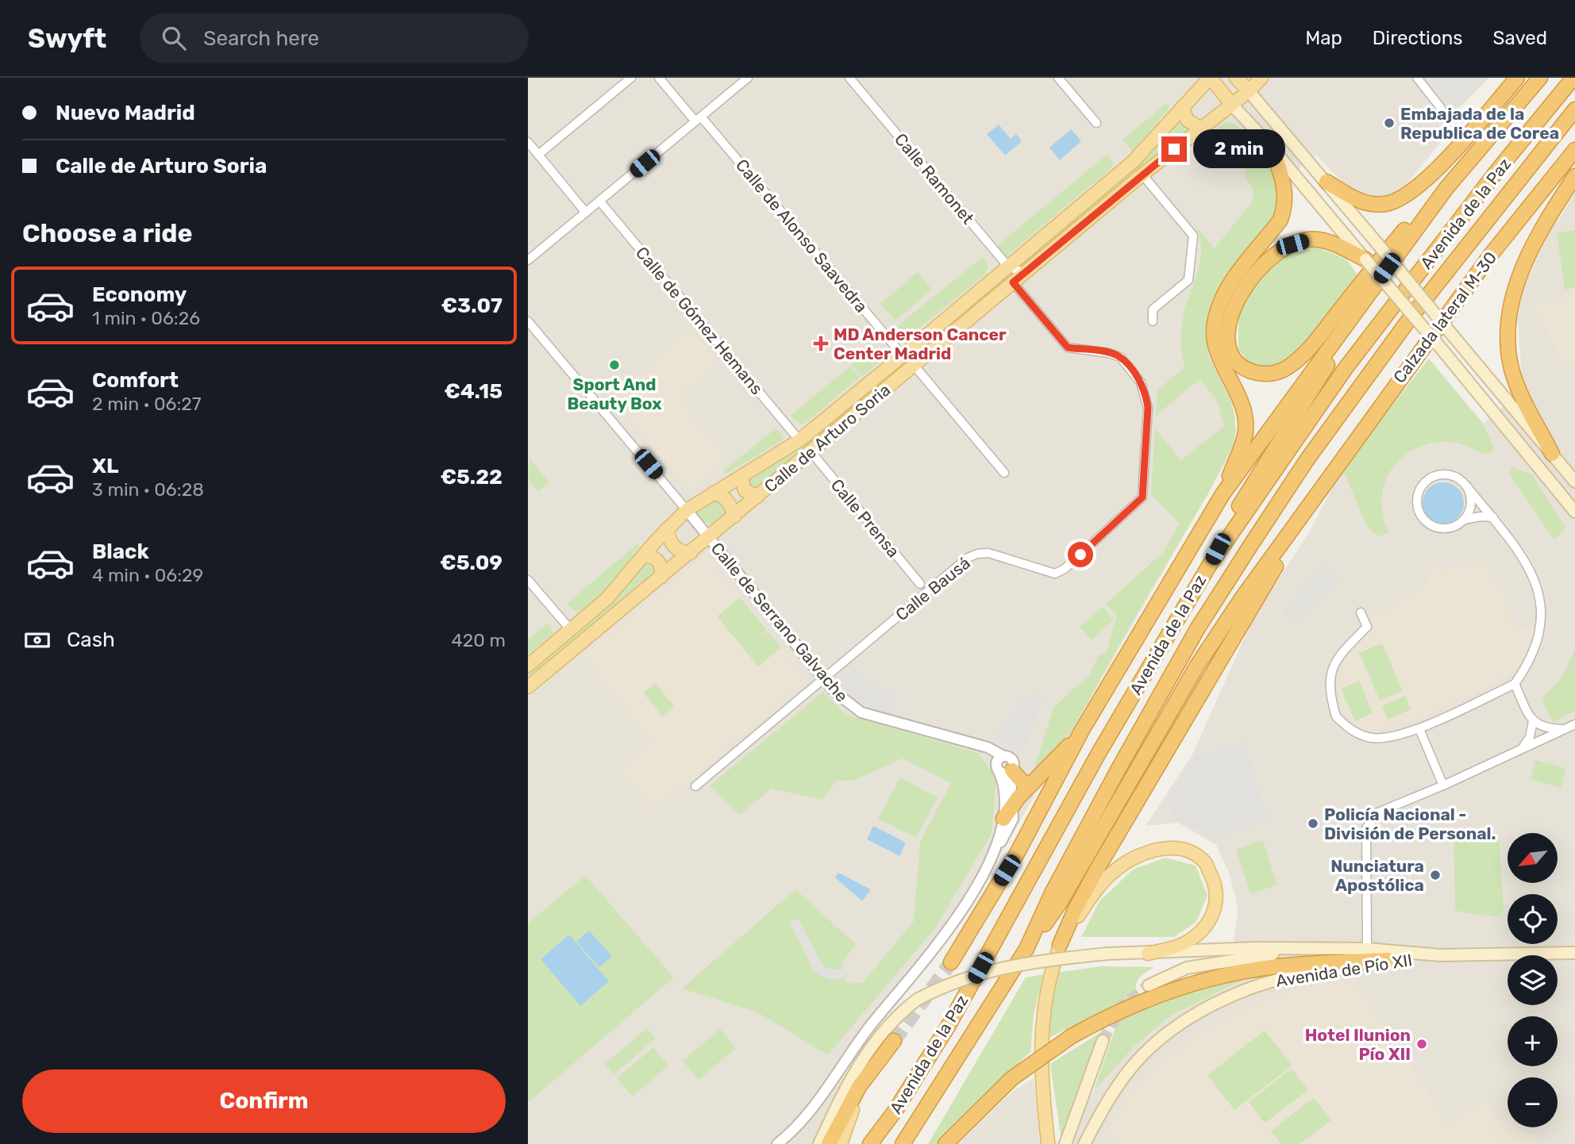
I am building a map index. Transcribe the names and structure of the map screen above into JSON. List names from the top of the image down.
{
  "streets": {
    "highway": ["Avenida de la Paz", "Calzada lateral M-30"],
    "main road": ["Calle de Arturo Soria", "Avenida de Pío XII"],
    "street": [
      "Calle Ramonet",
      "Calle de Alonso Saavedra",
      "Calle de Gómez Hemans",
      "Calle Prensa",
      "Calle Bausá",
      "Calle de Serrano Galvache"
    ]
  },
  "crossings": [
    ["Calle Ramonet", "Calle de Arturo Soria"],
    ["Calle de Alonso Saavedra", "Calle de Arturo Soria"],
    ["Calle de Gómez Hemans", "Calle de Arturo Soria"],
    ["Calle de Arturo Soria", "Calle Prensa"],
    ["Calle de Arturo Soria", "Calle Bausá"],
    ["Calle de Arturo Soria", "Calle de Serrano Galvache"],
    ["Calle Bausá", "Calle de Serrano Galvache"]
  ],
  "places": {
    "other": [
      "Embajada de la Republica de Corea",
      "Sport And Beauty Box",
      "Policía Nacional - División de Personal.",
      "Nunciatura Apostólica",
      "Hotel Ilunion Pío XII"
    ],
    "health": ["MD Anderson Cancer Center Madrid"]
  },
  "north": "bottom left",
  "page": {
    "header": "Swyft",
    "search": "Search here",
    "nav": ["Map", "Directions", "Saved"],
    "banner": ["Nuevo Madrid", "Calle de Arturo Soria"],
    "bubble": "2 min",
    "heading": "Choose a ride",
    "list": [
      {
        "name": "Economy",
        "note": "1 min · 06:26",
        "value": "€3.07"
      },
      {
        "name": "Comfort",
        "note": "2 min · 06:27",
        "value": "€4.15"
      },
      {
        "name": "XL",
        "note": "3 min · 06:28",
        "value": "€5.22"
      },
      {
        "name": "Black",
        "note": "4 min · 06:29",
        "value": "€5.09"
      }
    ],
    "pay": ["Cash", "420 m"],
    "map_buttons": ["+", "−"],
    "buttons": "Confirm"
  }
}
